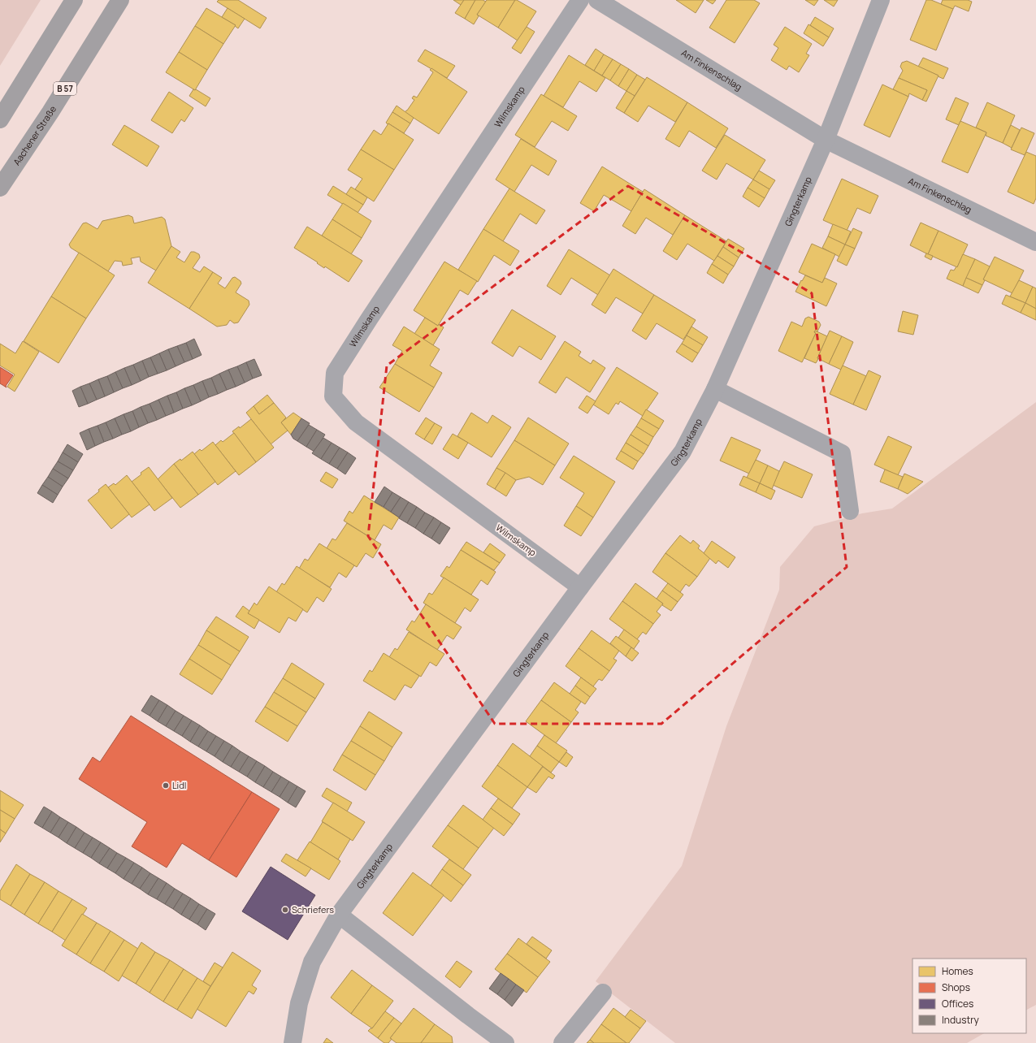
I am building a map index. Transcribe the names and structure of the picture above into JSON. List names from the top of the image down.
{
  "streets": {
    "main road": ["B 57", "Aachener Straße"],
    "street": ["Am Finkenschlag", "Wilmskamp", "Gingterkamp"]
  },
  "crossings": [
    ["Am Finkenschlag", "Gingterkamp"],
    ["Wilmskamp", "Gingterkamp"]
  ],
  "places": ["Lidl", "Schriefers"],
  "legend": [
    "Homes",
    "Shops",
    "Offices",
    "Industry"
  ]
}
